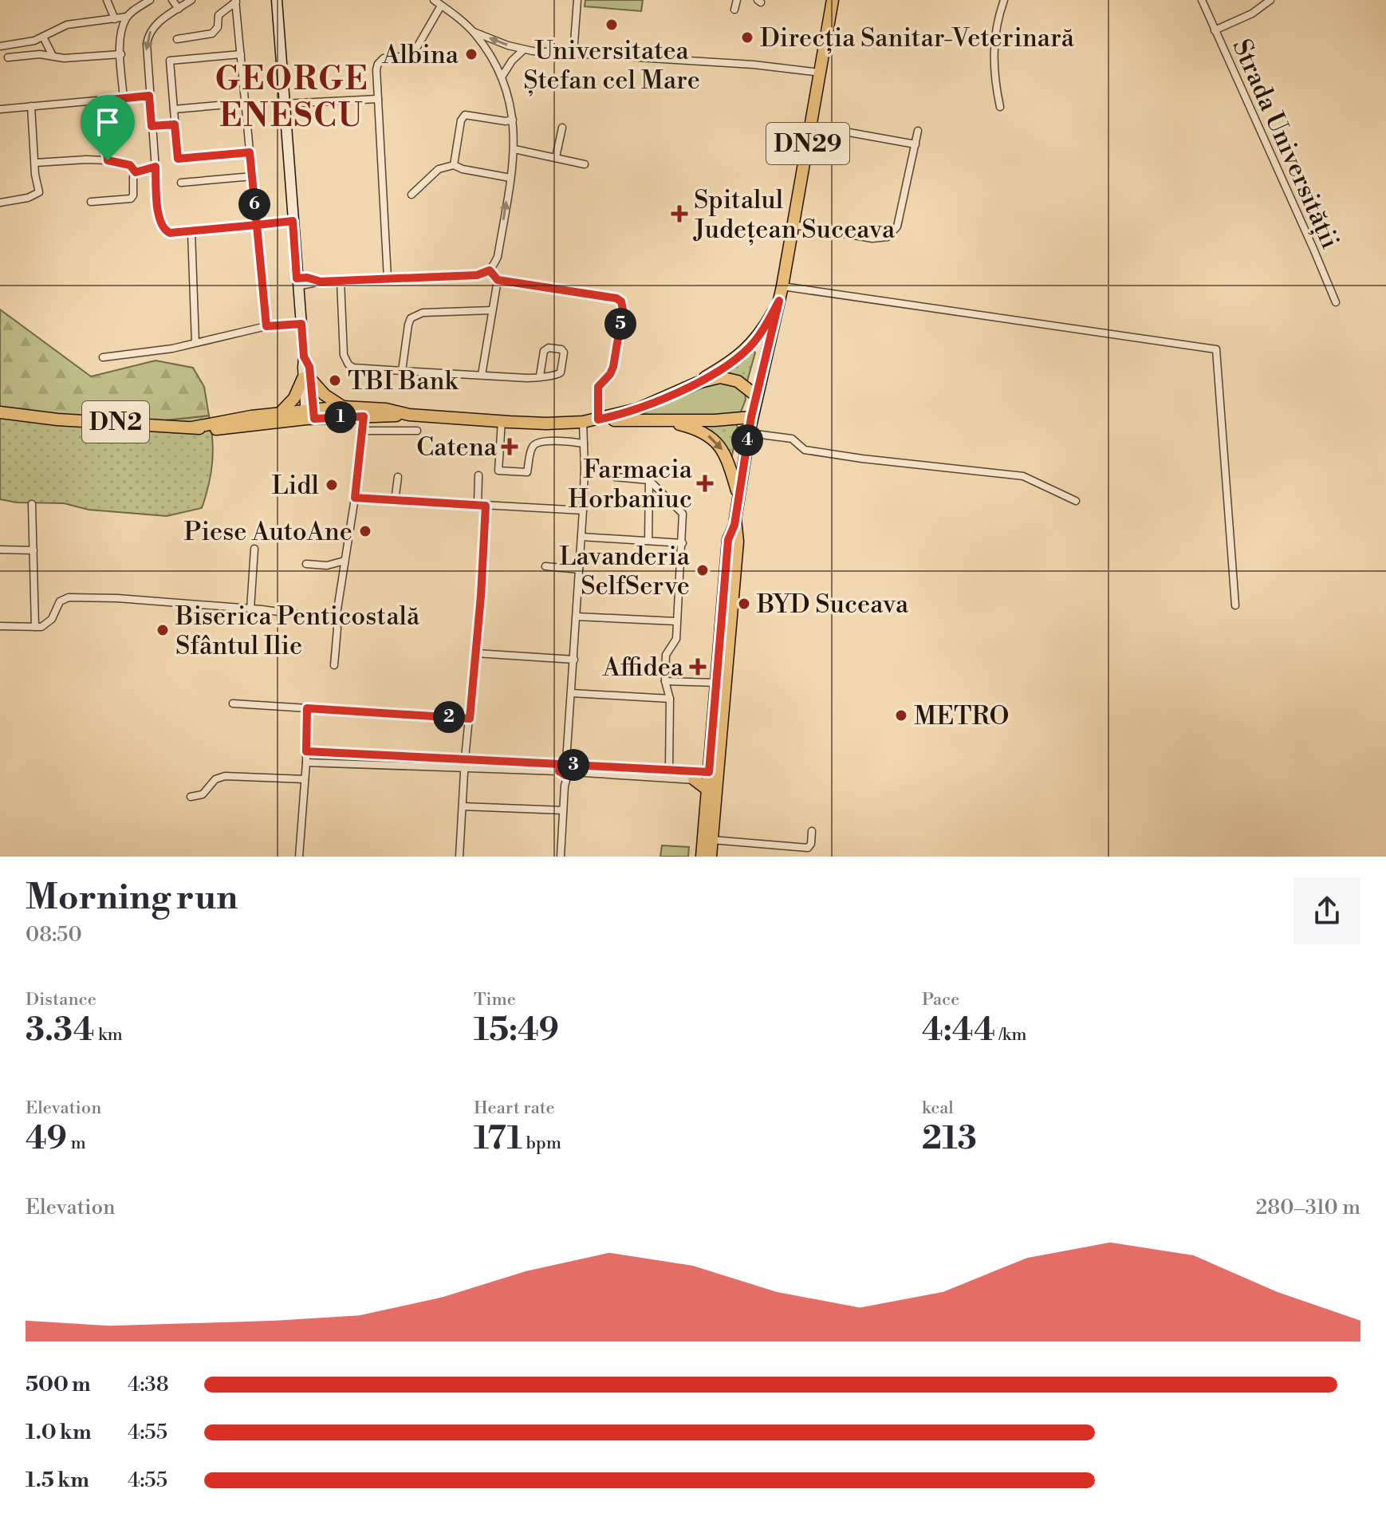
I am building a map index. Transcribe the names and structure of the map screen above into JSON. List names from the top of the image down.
{
  "streets": {
    "main road": ["DN29", "DN2"],
    "street": ["Strada Universității"]
  },
  "crossings": [
    ["DN29", "DN2"]
  ],
  "districts": ["GEORGE ENESCU"],
  "places": {
    "other": [
      "Universitatea Ștefan cel Mare",
      "Direcția Sanitar-Veterinară",
      "Albina",
      "TBI Bank",
      "Lidl",
      "Piese AutoAne",
      "Lavanderia SelfServe",
      "BYD Suceava",
      "Biserica Penticostală Sfântul Ilie",
      "METRO"
    ],
    "health": [
      "Spitalul Județean Suceava",
      "Catena",
      "Farmacia Horbaniuc",
      "Affidea"
    ]
  },
  "page": {
    "pins": [
      "6",
      "5",
      "1",
      "4",
      "2",
      "3"
    ],
    "heading": ["Morning run", "08:50"],
    "stats": [
      ["Distance", "3.34 km"],
      ["Time", "15:49"],
      ["Pace", "4:44 /km"],
      ["Elevation", "49 m"],
      ["Heart rate", "171 bpm"],
      ["kcal", "213"]
    ],
    "chart": ["Elevation", "280–310 m"],
    "list": [
      {
        "name": "500 m",
        "note": "4:38"
      },
      {
        "name": "1.0 km",
        "note": "4:55"
      },
      {
        "name": "1.5 km",
        "note": "4:55"
      }
    ]
  }
}
